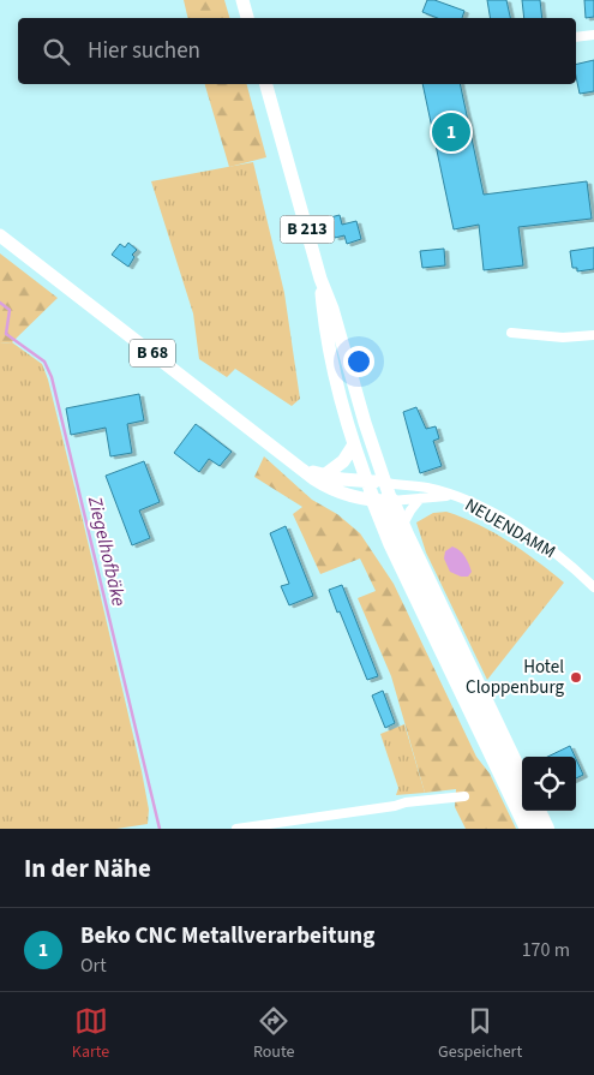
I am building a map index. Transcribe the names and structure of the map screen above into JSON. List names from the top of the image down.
{
  "streets": {
    "highway": ["B 213"],
    "main road": ["B 68"],
    "street": ["NEUENDAMM"]
  },
  "crossings": [
    ["B 213", "B 68"],
    ["B 213", "NEUENDAMM"],
    ["B 68", "NEUENDAMM"]
  ],
  "water": ["Ziegelhofbäke"],
  "places": ["Hotel Cloppenburg"],
  "page": {
    "search": "Hier suchen",
    "pins": "1",
    "heading": "In der Nähe",
    "list": [
      {
        "mark": "1",
        "name": "Beko CNC Metallverarbeitung",
        "note": "Ort",
        "value": "170 m"
      }
    ],
    "nav": ["Karte", "Route", "Gespeichert"]
  }
}
